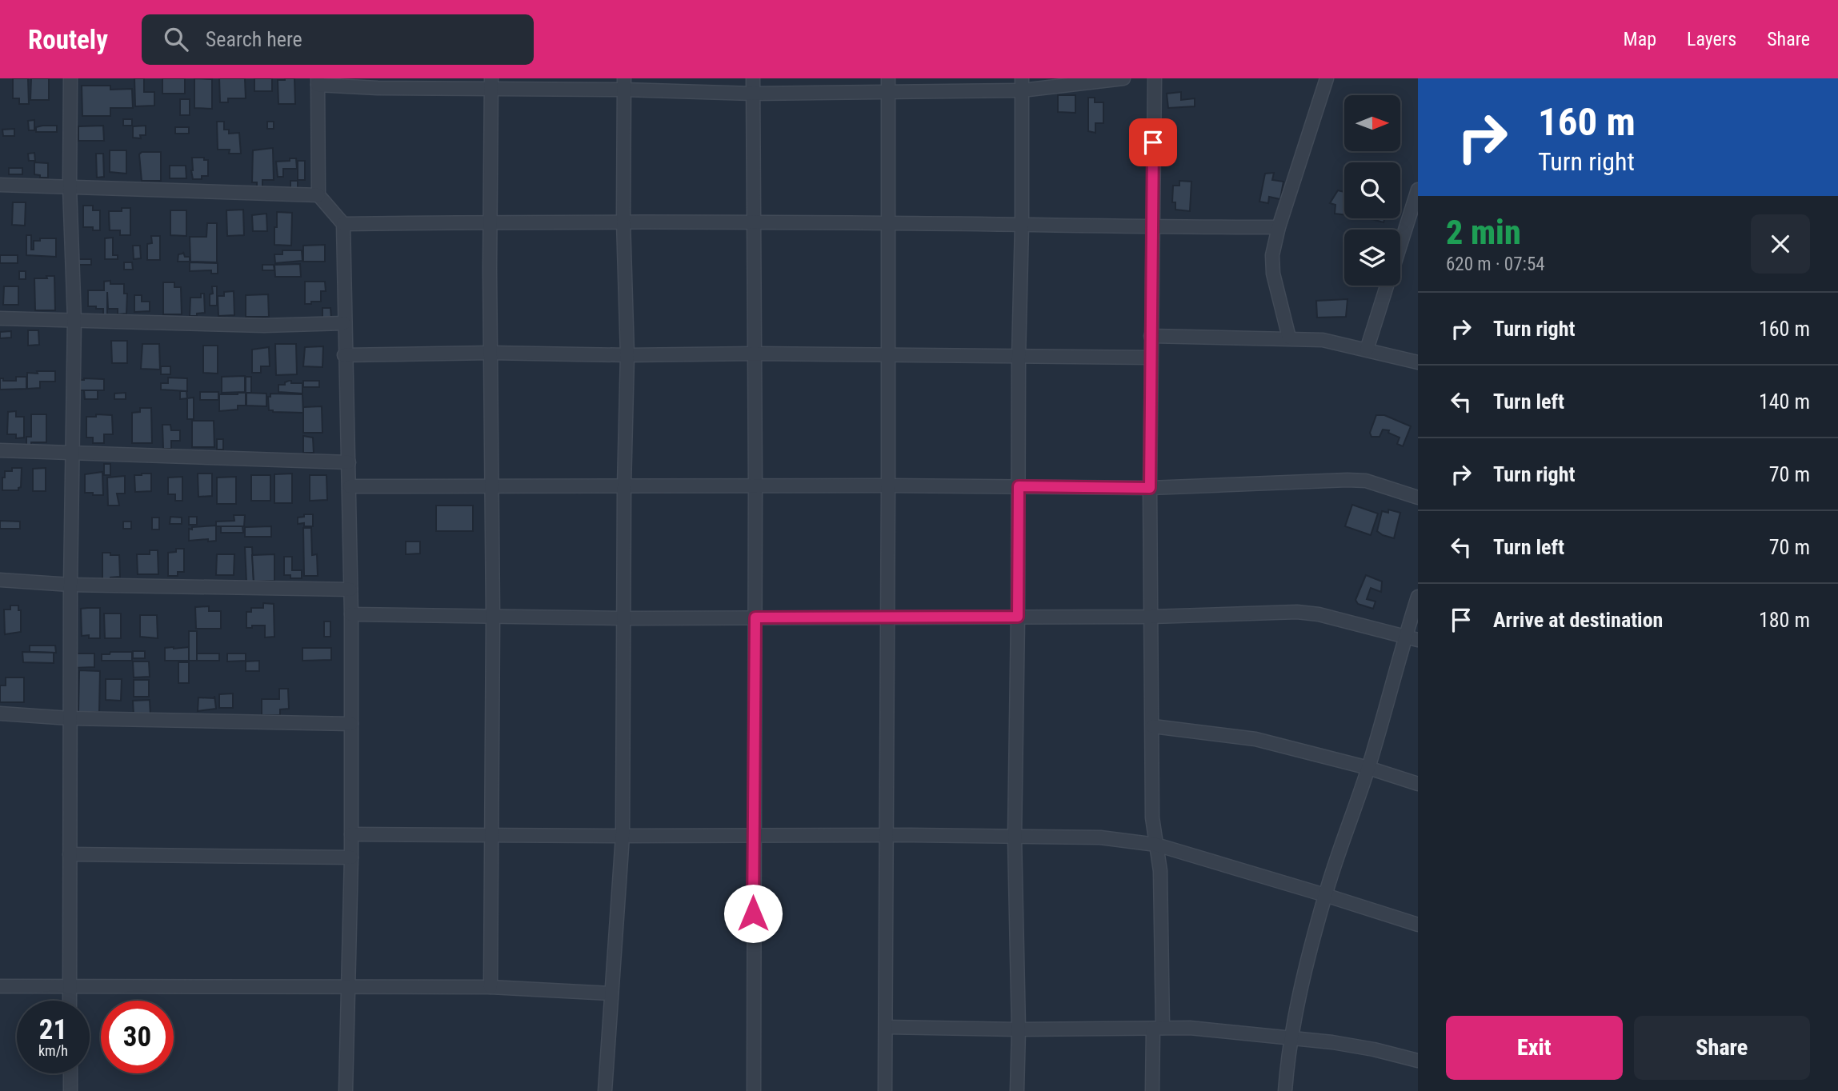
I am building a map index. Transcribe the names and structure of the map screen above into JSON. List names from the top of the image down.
{
  "north": "right",
  "page": {
    "header": "Routely",
    "search": "Search here",
    "nav": ["Map", "Layers", "Share"],
    "turn": ["160 m", "Turn right"],
    "heading": ["2 min", "620 m · 07:54"],
    "list": [
      {
        "name": "Turn right",
        "value": "160 m"
      },
      {
        "name": "Turn left",
        "value": "140 m"
      },
      {
        "name": "Turn right",
        "value": "70 m"
      },
      {
        "name": "Turn left",
        "value": "70 m"
      },
      {
        "name": "Arrive at destination",
        "value": "180 m"
      }
    ],
    "speed": "21 km/h",
    "limit": "30",
    "buttons": ["Exit", "Share"]
  }
}
